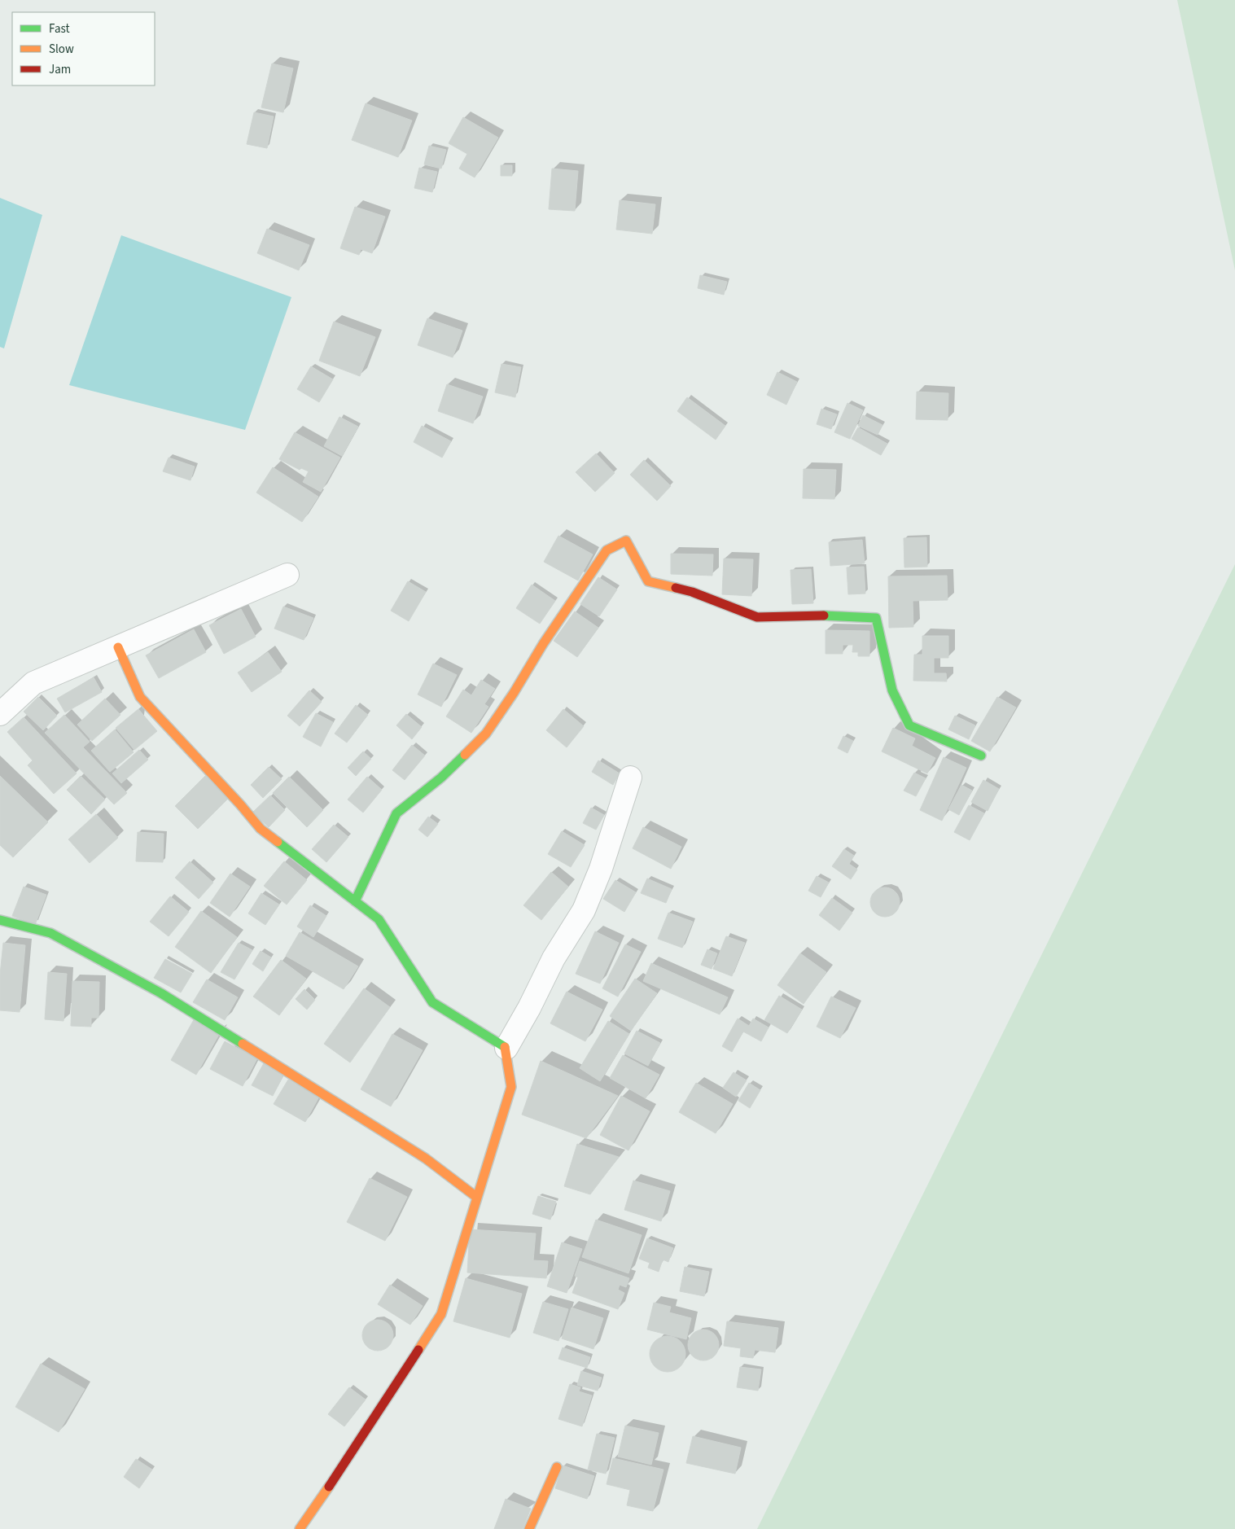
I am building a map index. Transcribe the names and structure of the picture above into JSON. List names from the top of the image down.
{
  "legend": ["Fast", "Slow", "Jam"]
}
